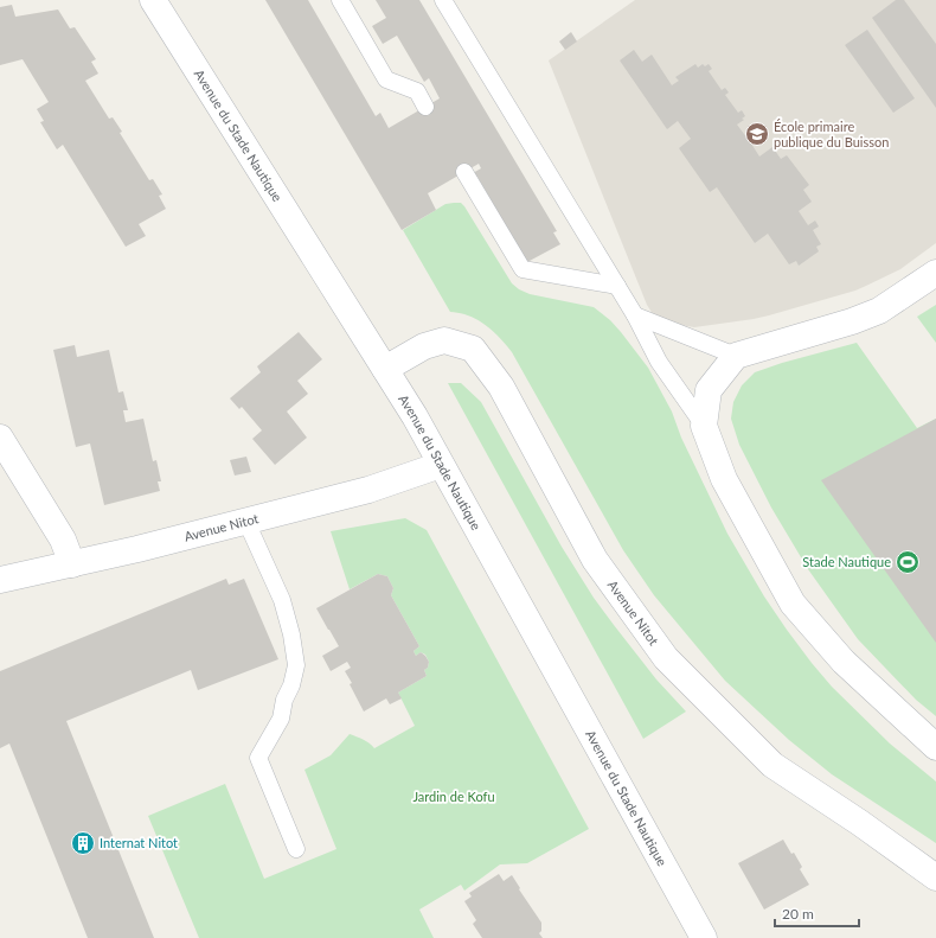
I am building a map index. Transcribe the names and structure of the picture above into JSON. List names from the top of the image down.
{
  "streets": {
    "street": ["Avenue du Stade Nautique", "Avenue Nitot"]
  },
  "crossings": [
    ["Avenue du Stade Nautique", "Avenue Nitot"]
  ],
  "parks": ["Jardin de Kofu"],
  "places": {
    "school or university": ["École primaire publique du Buisson"],
    "sports": ["Stade Nautique"],
    "building": ["Internat Nitot"]
  },
  "scale_bar": "20 m"
}
